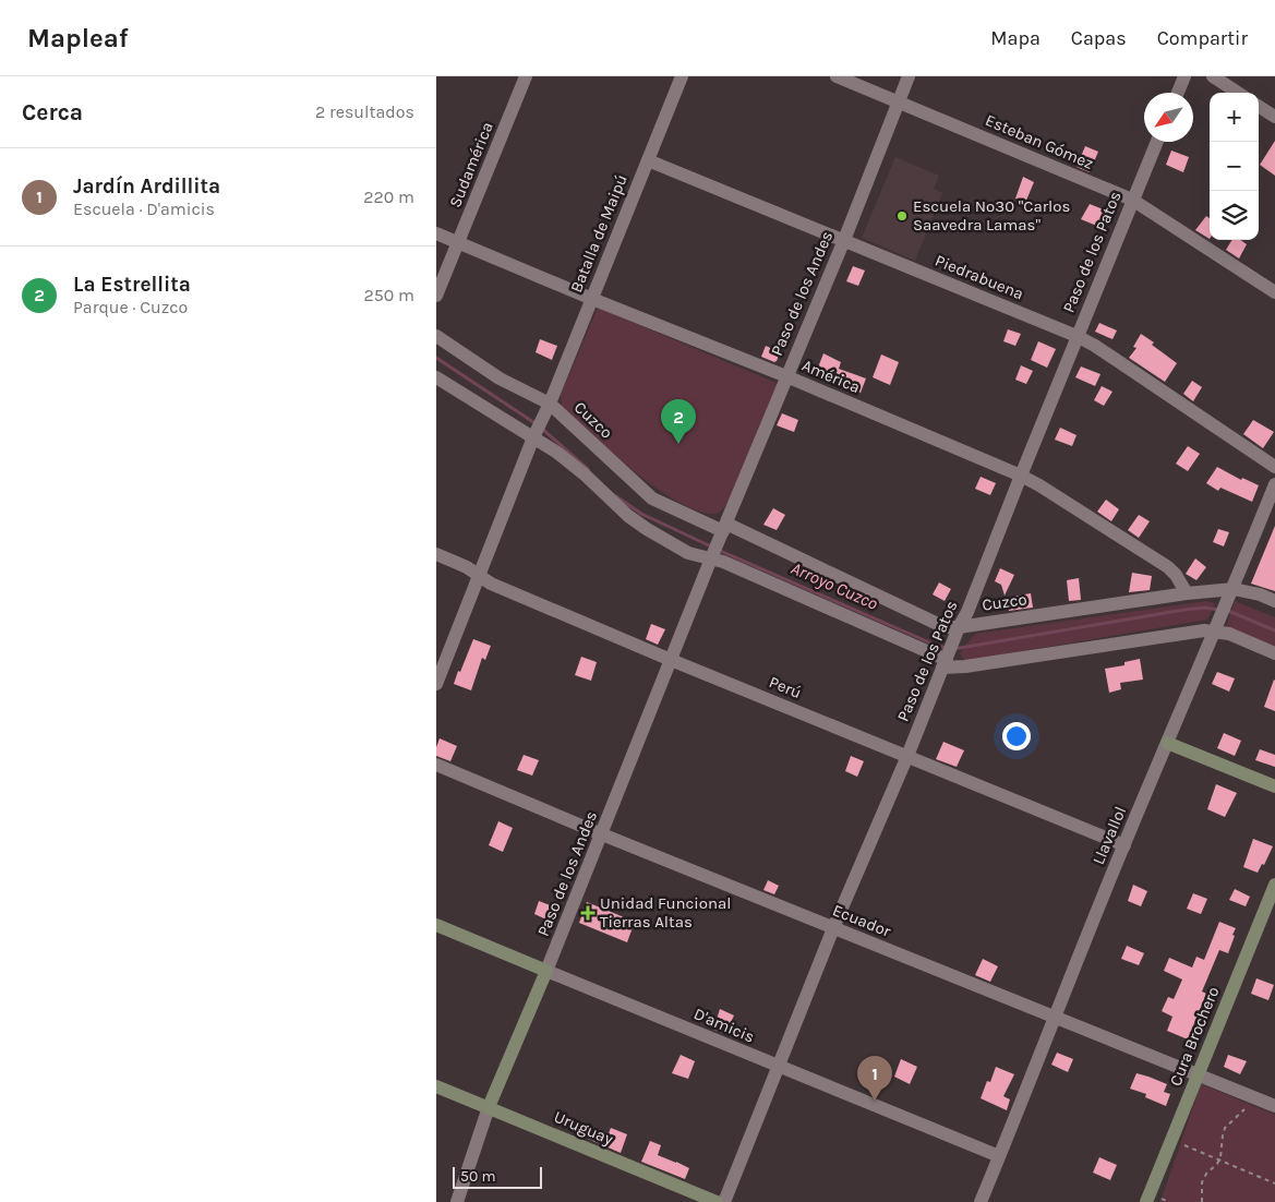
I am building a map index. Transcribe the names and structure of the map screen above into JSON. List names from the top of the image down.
{
  "streets": {
    "street": [
      "Esteban Gómez",
      "Sudamérica",
      "Batalla de Maipú",
      "Paso de los Patos",
      "Piedrabuena",
      "Paso de los Andes",
      "América",
      "Cuzco",
      "Perú",
      "Llavallol",
      "Ecuador",
      "D'amicis",
      "Cura Brochero",
      "Uruguay"
    ]
  },
  "crossings": [
    ["Esteban Gómez", "Paso de los Patos"],
    ["Esteban Gómez", "Paso de los Andes"],
    ["Sudamérica", "América"],
    ["Batalla de Maipú", "Piedrabuena"],
    ["Batalla de Maipú", "América"],
    ["Batalla de Maipú", "Cuzco"],
    ["Paso de los Patos", "Piedrabuena"],
    ["Paso de los Patos", "América"],
    ["Paso de los Patos", "Cuzco"],
    ["Paso de los Patos", "Perú"],
    ["Paso de los Patos", "Ecuador"],
    ["Paso de los Patos", "D'amicis"],
    ["Piedrabuena", "Paso de los Andes"],
    ["Paso de los Andes", "América"],
    ["Paso de los Andes", "Cuzco"],
    ["Paso de los Andes", "Perú"],
    ["Paso de los Andes", "Ecuador"],
    ["Paso de los Andes", "D'amicis"],
    ["Paso de los Andes", "Uruguay"],
    ["América", "Cuzco"],
    ["Cuzco", "Llavallol"],
    ["Perú", "Llavallol"],
    ["Llavallol", "Ecuador"],
    ["Llavallol", "D'amicis"],
    ["Ecuador", "Cura Brochero"]
  ],
  "water": ["Arroyo Cuzco"],
  "places": {
    "other": ["Escuela Nº30 \"Carlos Saavedra Lamas\""],
    "health": ["Unidad Funcional Tierras Altas"]
  },
  "scale_bar": "50 m",
  "north": "bottom left",
  "page": {
    "header": "Mapleaf",
    "nav": ["Mapa", "Capas", "Compartir"],
    "heading": ["Cerca", "2 resultados"],
    "map_buttons": ["+", "−"],
    "list": [
      {
        "mark": "1",
        "name": "Jardín Ardillita",
        "note": "Escuela · D'amicis",
        "value": "220 m"
      },
      {
        "mark": "2",
        "name": "La Estrellita",
        "note": "Parque · Cuzco",
        "value": "250 m"
      }
    ],
    "pins": ["2", "1"],
    "scale": "50 m"
  }
}
